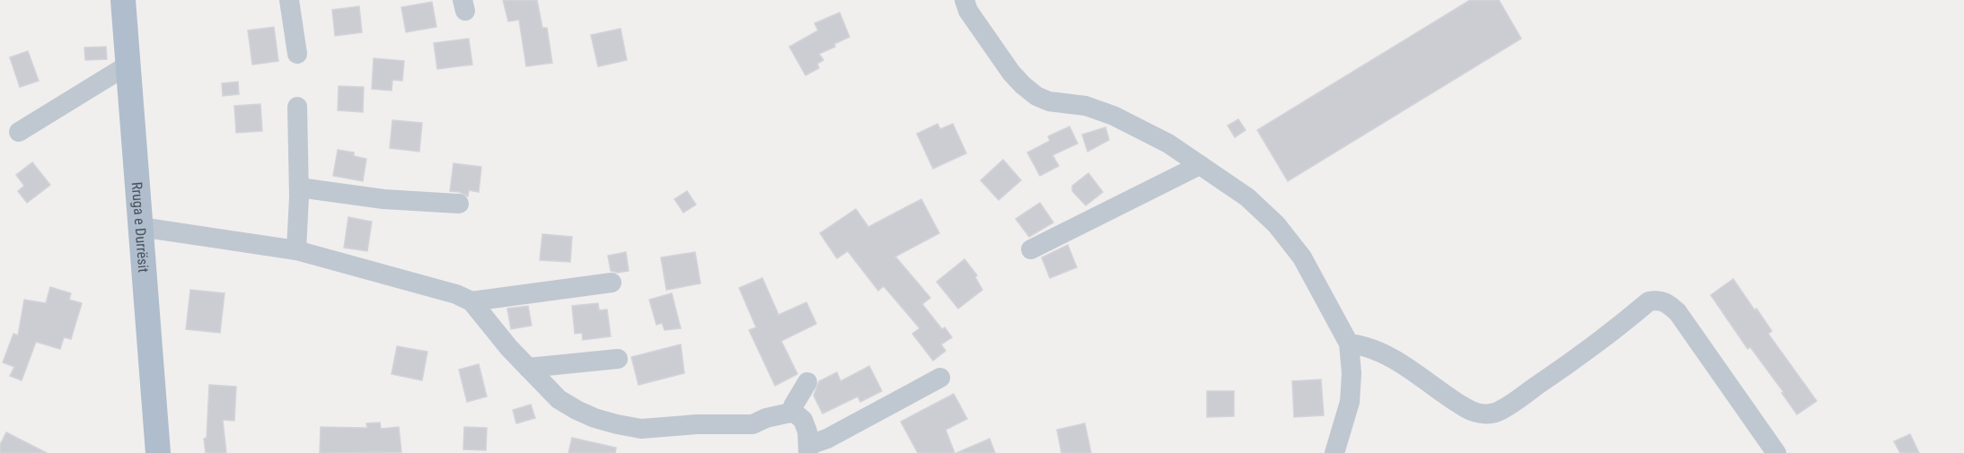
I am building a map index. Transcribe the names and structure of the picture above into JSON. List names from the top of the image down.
{
  "streets": {
    "main road": ["Rruga e Durrësit"]
  }
}
